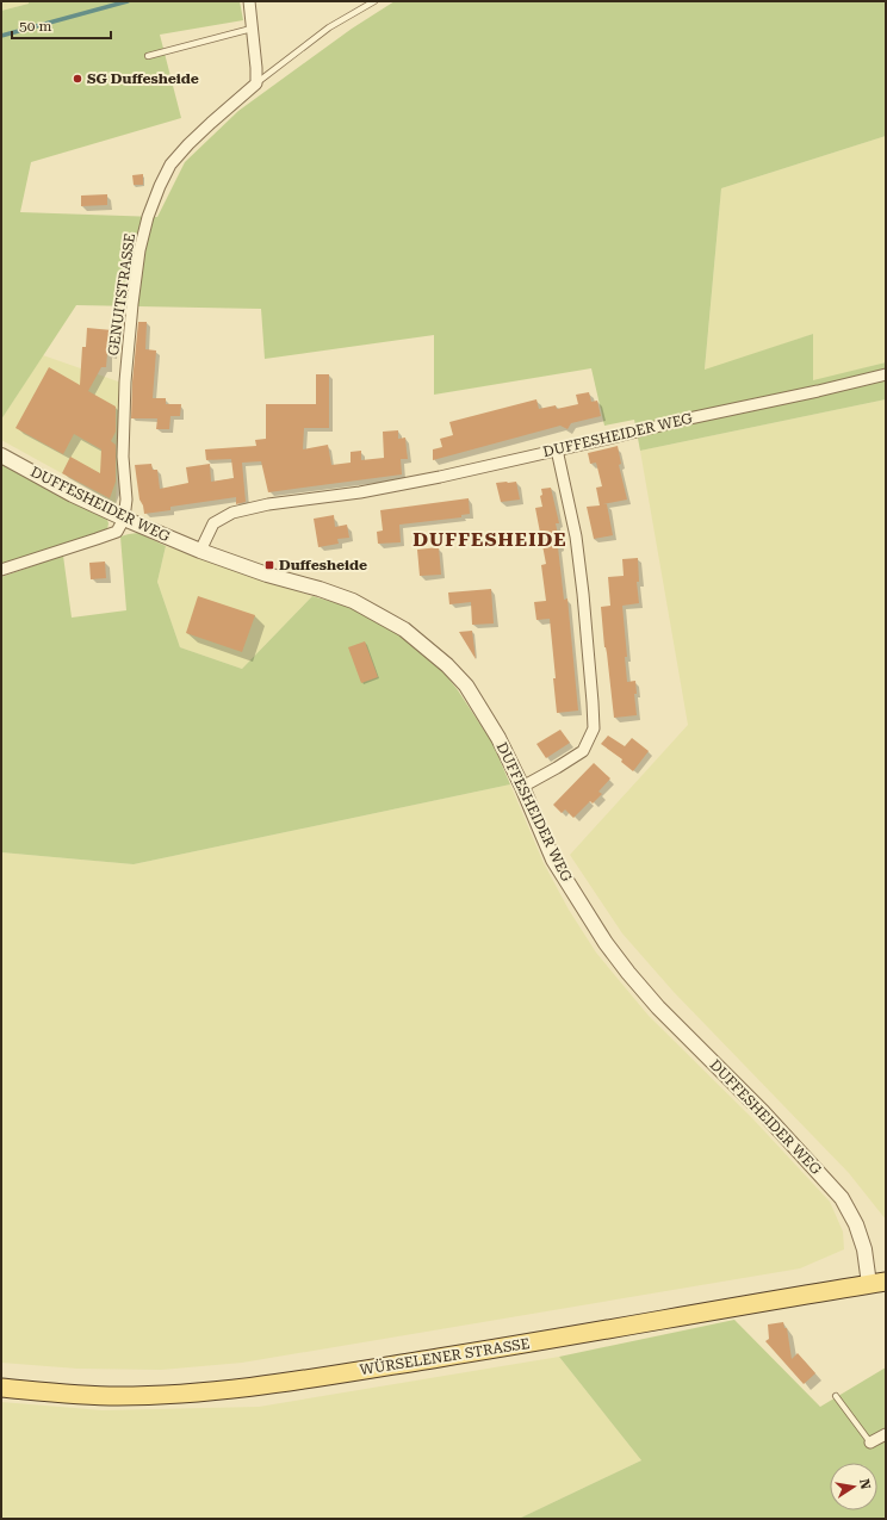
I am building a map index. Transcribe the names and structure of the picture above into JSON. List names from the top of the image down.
{
  "streets": {
    "main road": ["WÜRSELENER STRASSE"],
    "street": ["GENUITSTRASSE", "DUFFESHEIDER WEG"]
  },
  "crossings": [
    ["GENUITSTRASSE", "DUFFESHEIDER WEG"],
    ["DUFFESHEIDER WEG", "WÜRSELENER STRASSE"]
  ],
  "districts": ["DUFFESHEIDE"],
  "places": {
    "other": ["SG Duffesheide"],
    "transit": ["Duffesheide"]
  },
  "scale_bar": "50 m",
  "north": "right"
}
